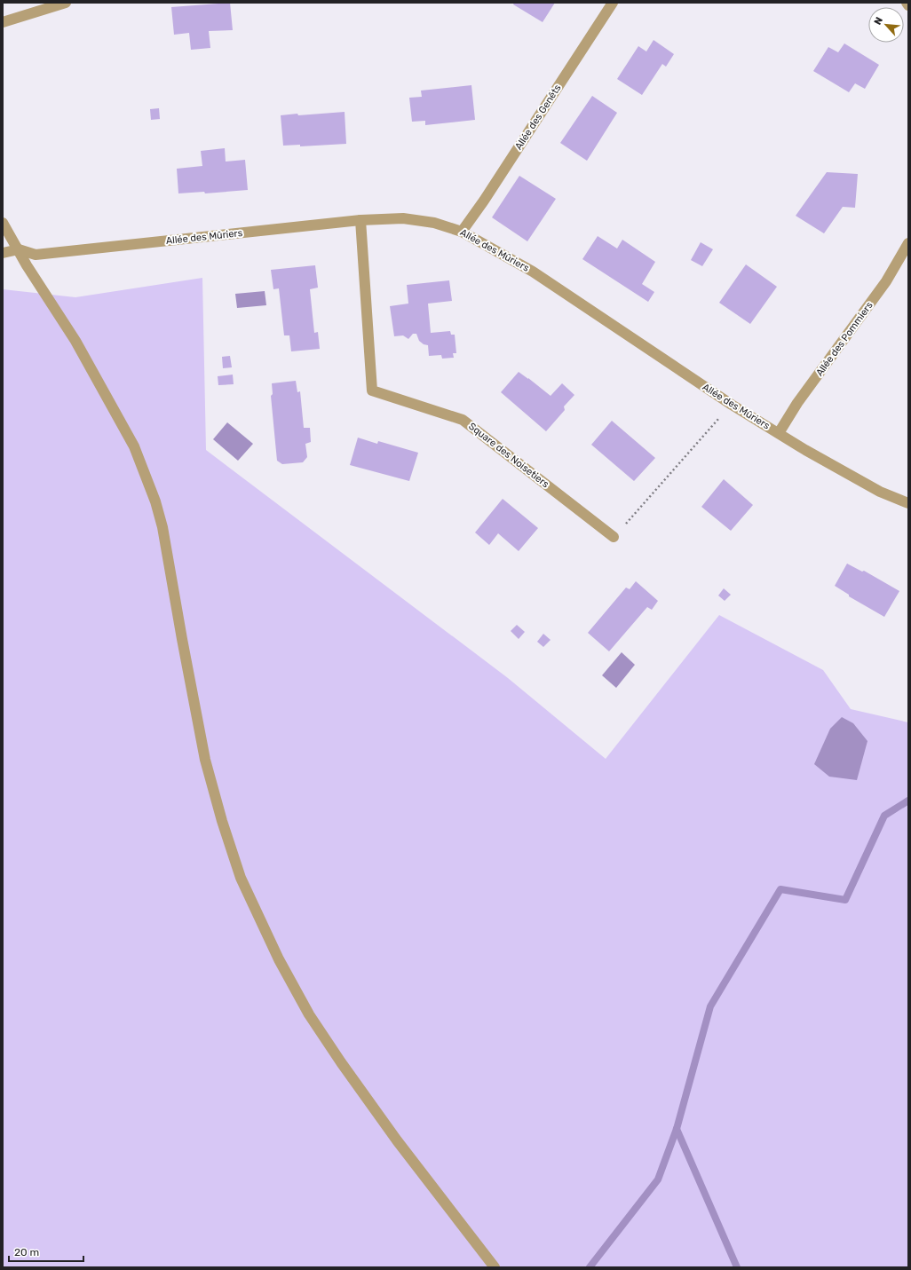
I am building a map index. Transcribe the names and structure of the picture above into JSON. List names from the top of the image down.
{
  "streets": {
    "street": [
      "Allée des Genêts",
      "Allée des Mûriers",
      "Allée des Pommiers",
      "Square des Noisetiers"
    ]
  },
  "crossings": [
    ["Allée des Genêts", "Allée des Mûriers"],
    ["Allée des Mûriers", "Allée des Pommiers"],
    ["Allée des Mûriers", "Square des Noisetiers"]
  ],
  "scale_bar": "20 m",
  "north": "top left"
}
